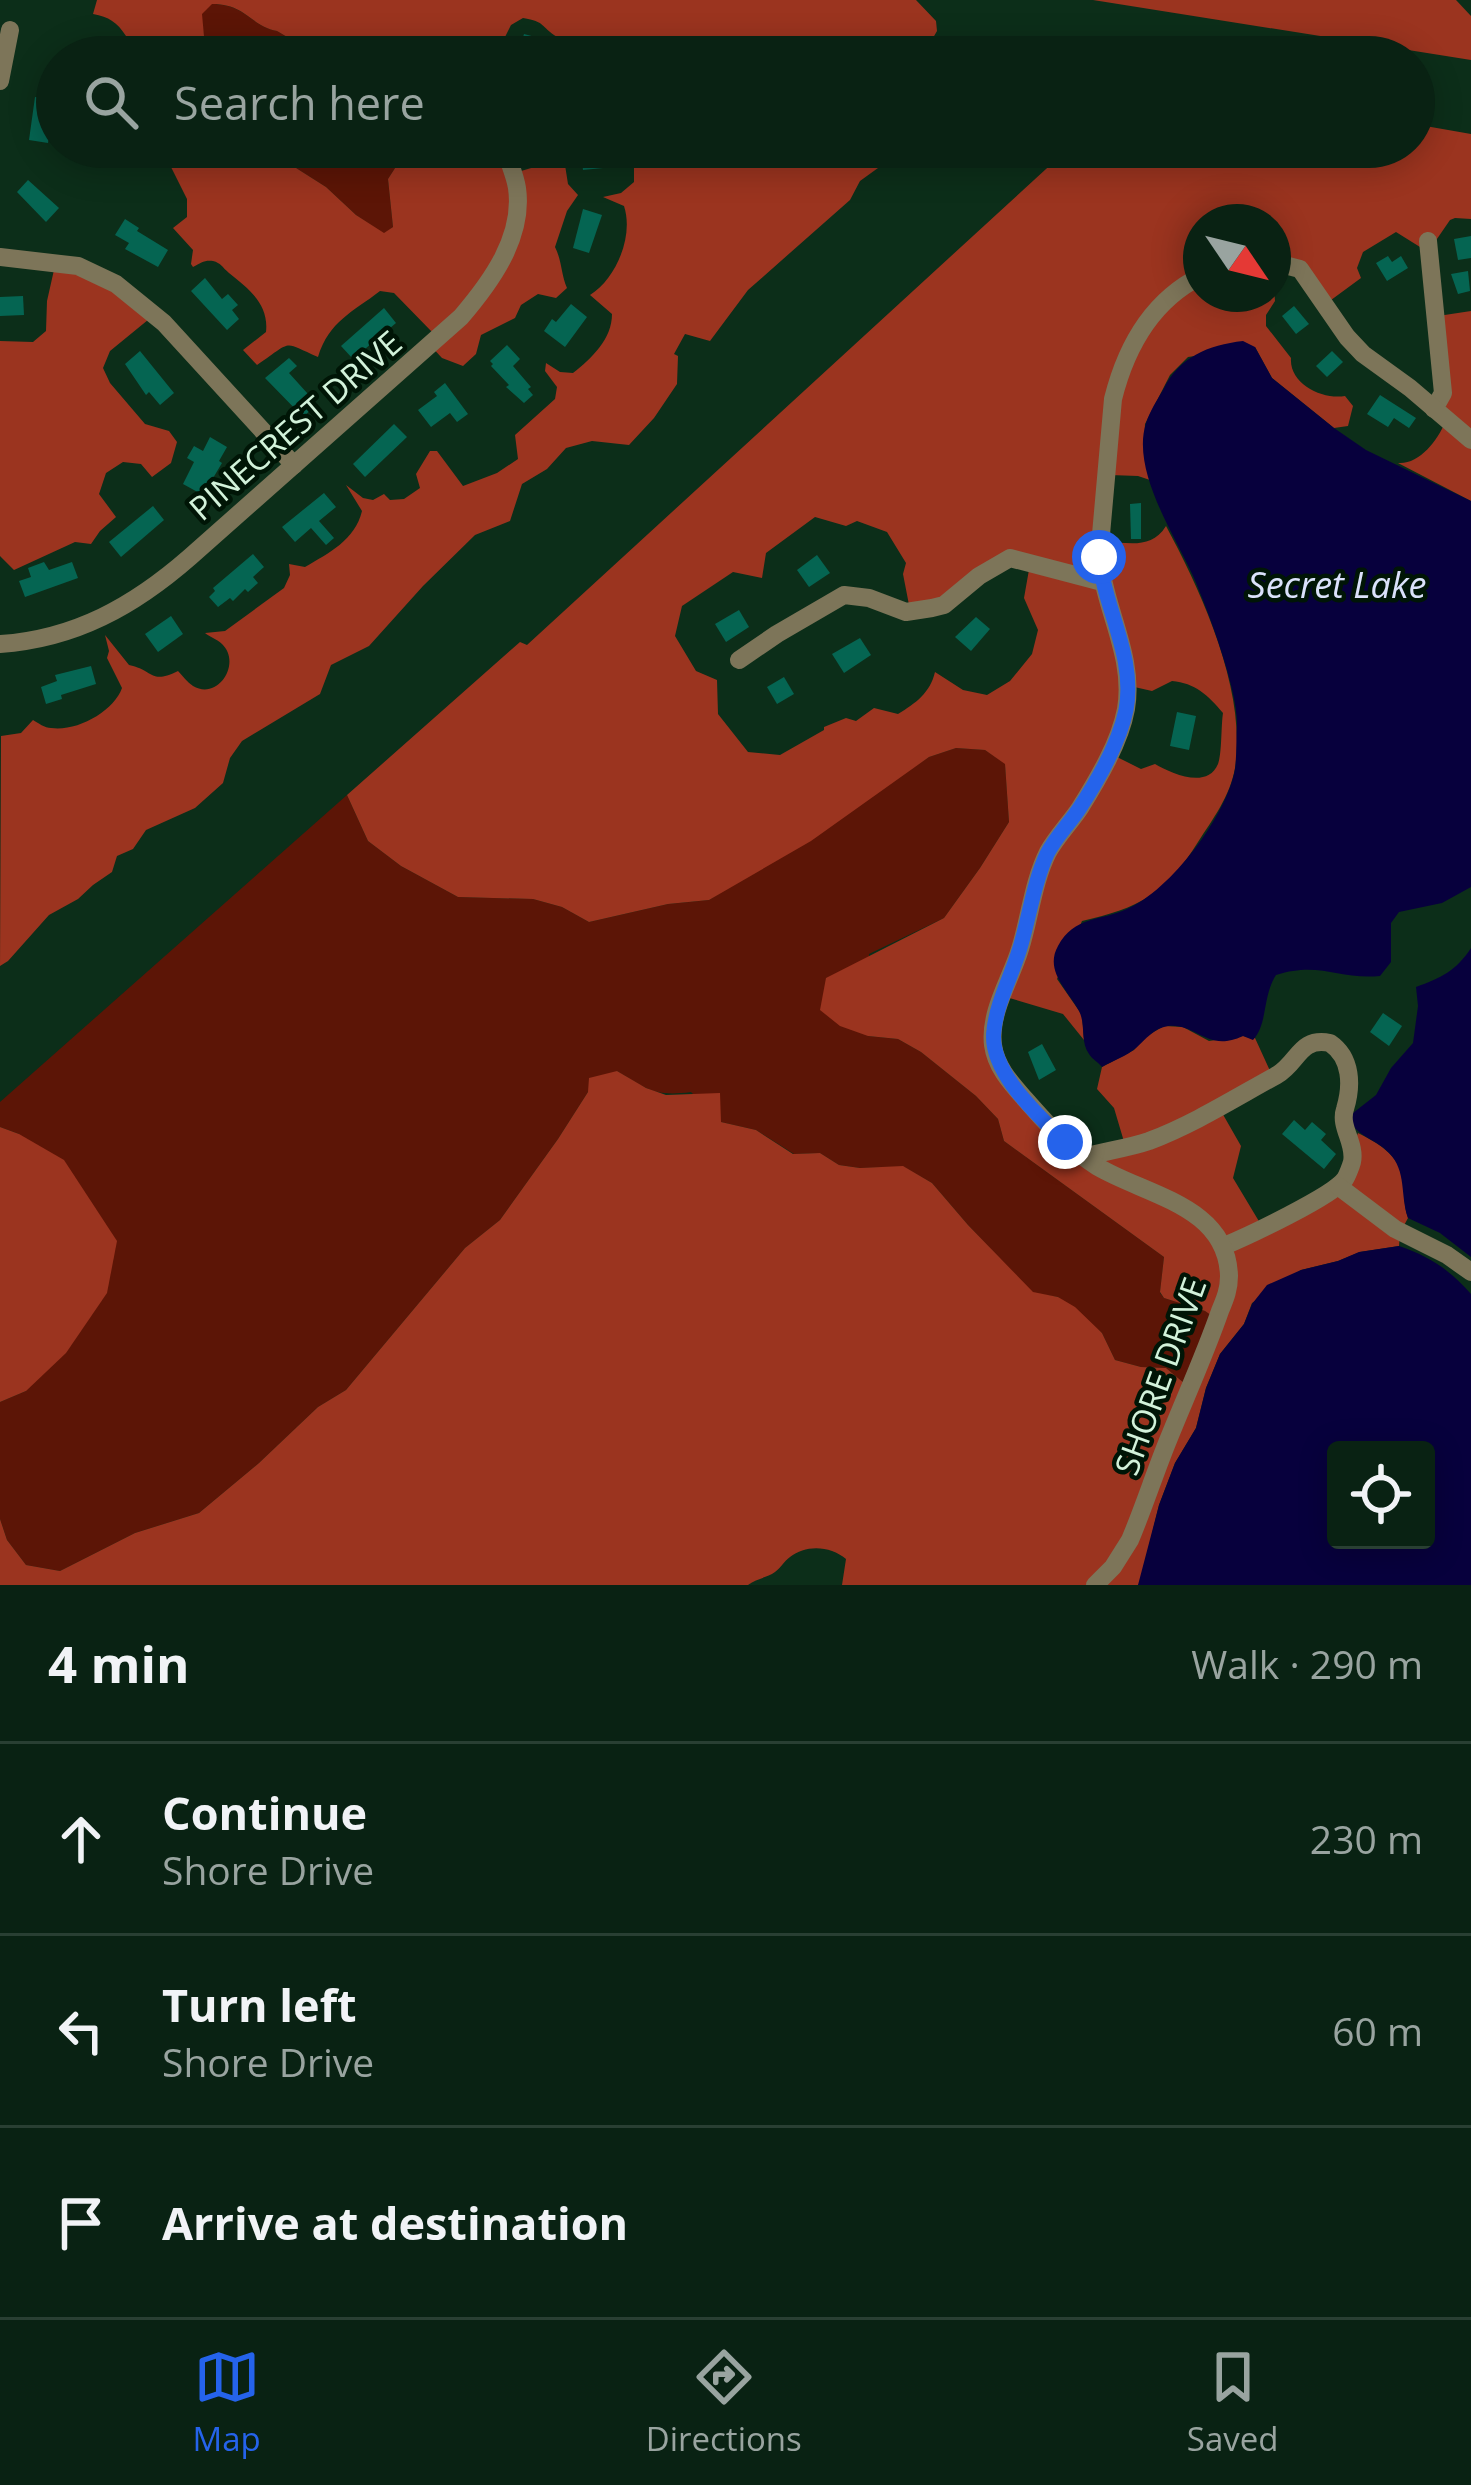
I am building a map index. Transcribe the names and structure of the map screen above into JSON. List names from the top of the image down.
{
  "streets": {
    "street": ["PINECREST DRIVE", "SHORE DRIVE"]
  },
  "water": ["Secret Lake"],
  "north": "bottom right",
  "page": {
    "search": "Search here",
    "heading": ["4 min", "Walk · 290 m"],
    "list": [
      ["Continue", "Shore Drive", "230 m"],
      ["Turn left", "Shore Drive", "60 m"],
      "Arrive at destination"
    ],
    "nav": ["Map", "Directions", "Saved"]
  }
}
